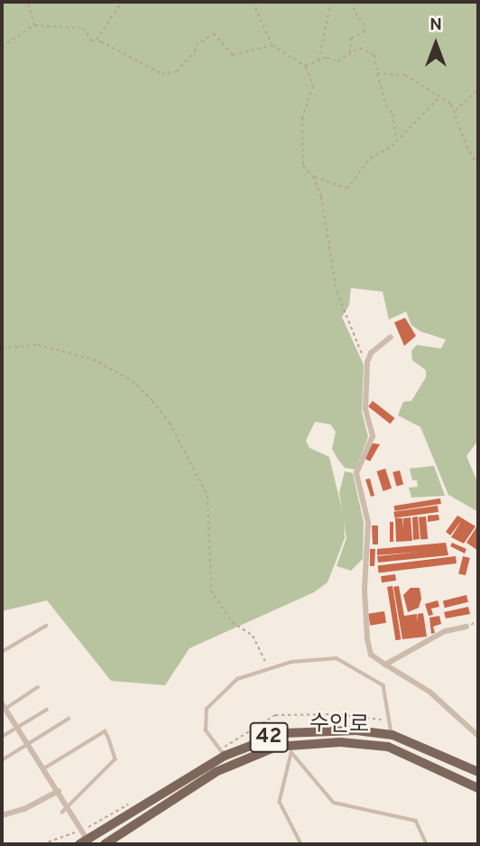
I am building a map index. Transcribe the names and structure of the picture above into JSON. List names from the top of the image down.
{
  "streets": {
    "main road": ["수인로", "42"]
  },
  "north": "top"
}
